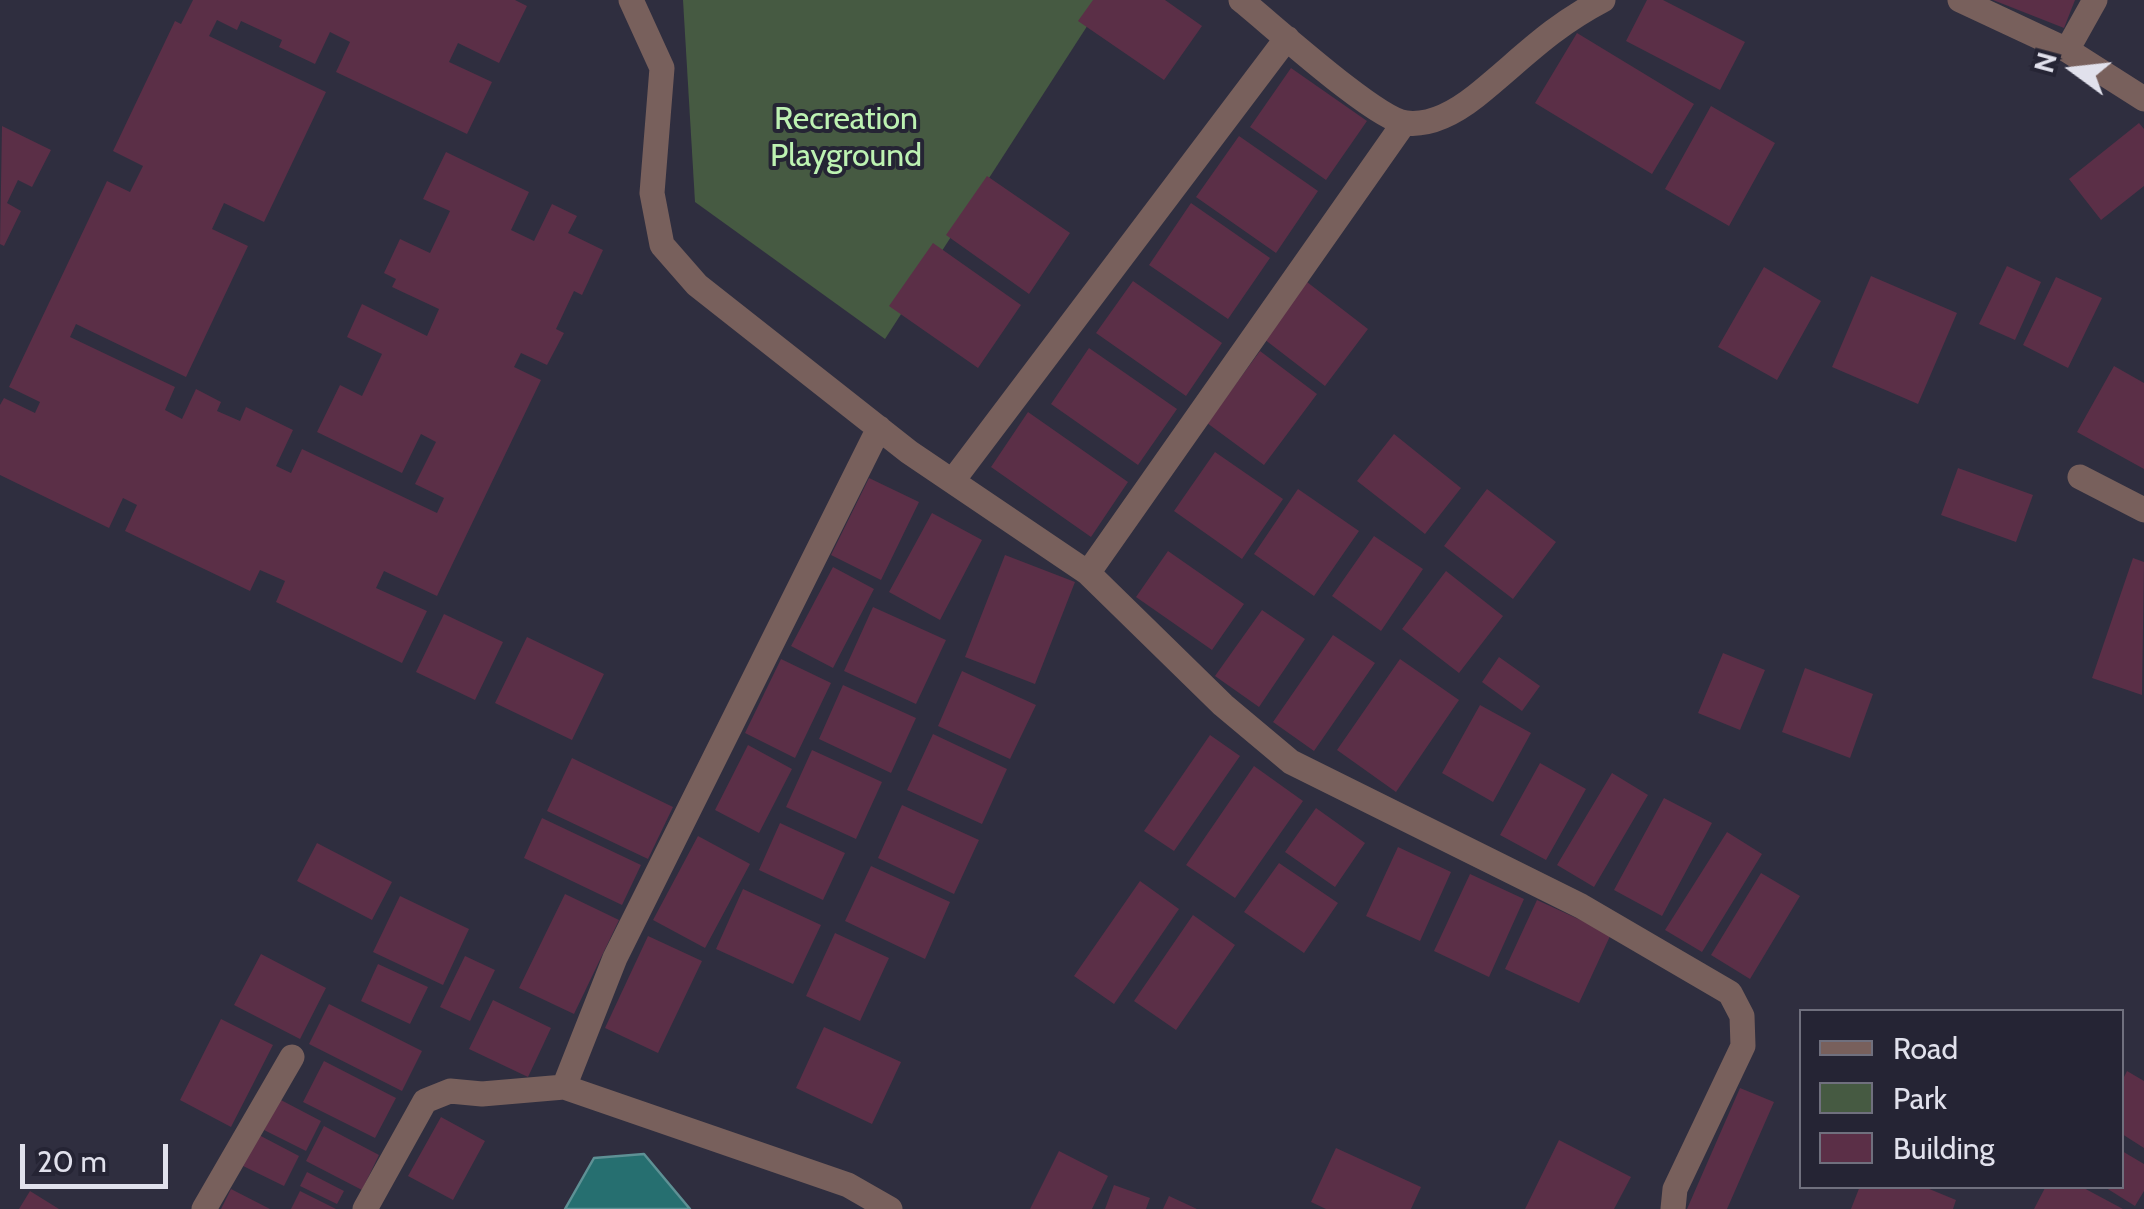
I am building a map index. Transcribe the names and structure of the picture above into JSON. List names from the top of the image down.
{
  "parks": ["Recreation Playground"],
  "legend": ["Road", "Park", "Building"],
  "scale_bar": "20 m",
  "north": "left"
}
